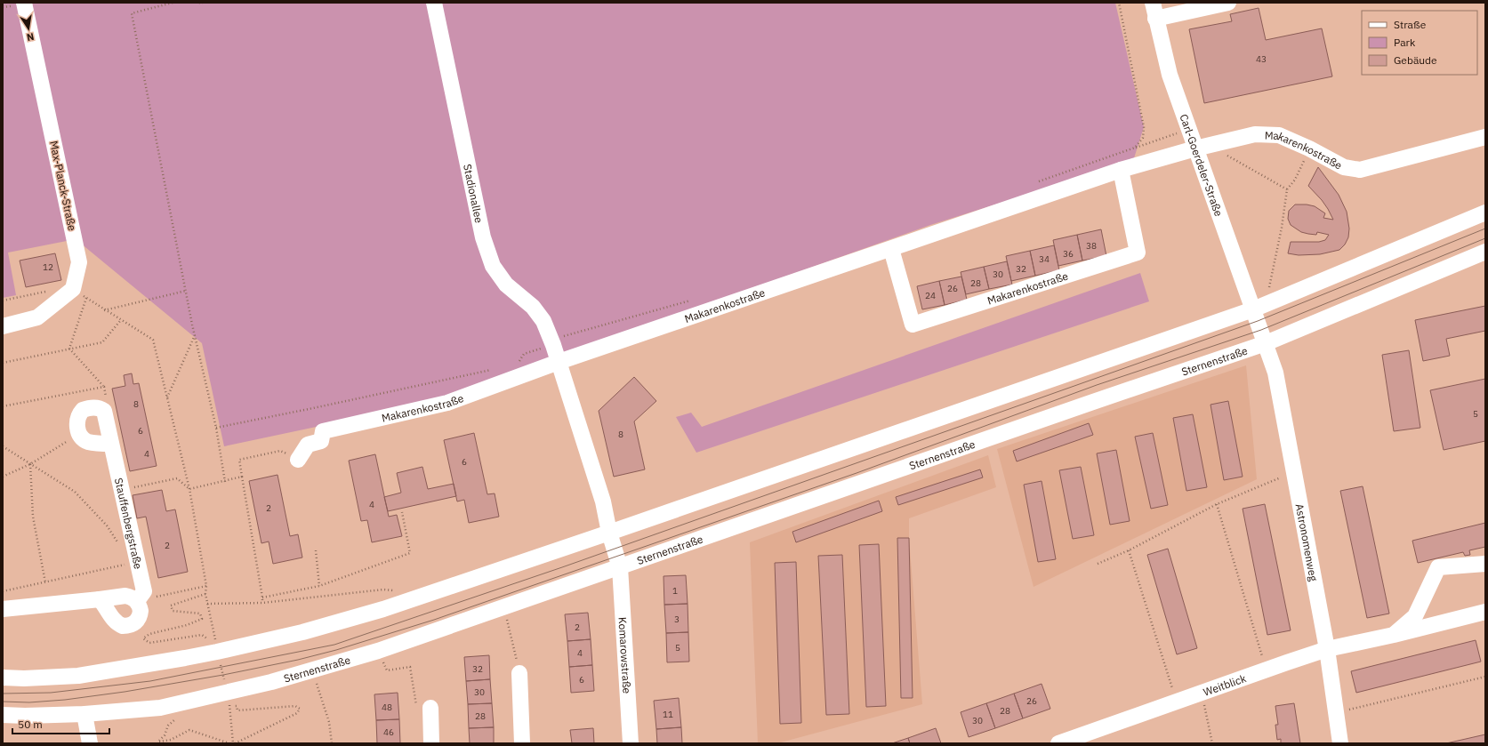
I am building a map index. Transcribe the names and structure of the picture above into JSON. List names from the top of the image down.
{
  "streets": {
    "street": [
      "Makarenkostraße",
      "Carl-Goerdeler-Straße",
      "Max-Planck-Straße",
      "Stadionallee",
      "Sternenstraße",
      "Stauffenbergstraße",
      "Astronomenweg",
      "Komarowstraße",
      "Weitblick"
    ]
  },
  "crossings": [
    ["Makarenkostraße", "Carl-Goerdeler-Straße"],
    ["Makarenkostraße", "Stadionallee"],
    ["Sternenstraße", "Astronomenweg"],
    ["Sternenstraße", "Komarowstraße"],
    ["Astronomenweg", "Weitblick"]
  ],
  "house_numbers": [
    "43",
    "38",
    "36",
    "34",
    "12",
    "32",
    "30",
    "28",
    "26",
    "24",
    "8",
    "5",
    "6",
    "8",
    "4",
    "6",
    "4",
    "2",
    "2",
    "1",
    "3",
    "2",
    "5",
    "4",
    "32",
    "6",
    "30",
    "26",
    "48",
    "28",
    "11",
    "28",
    "30",
    "46"
  ],
  "legend": ["Straße", "Park", "Gebäude"],
  "scale_bar": "50 m",
  "north": "bottom"
}
